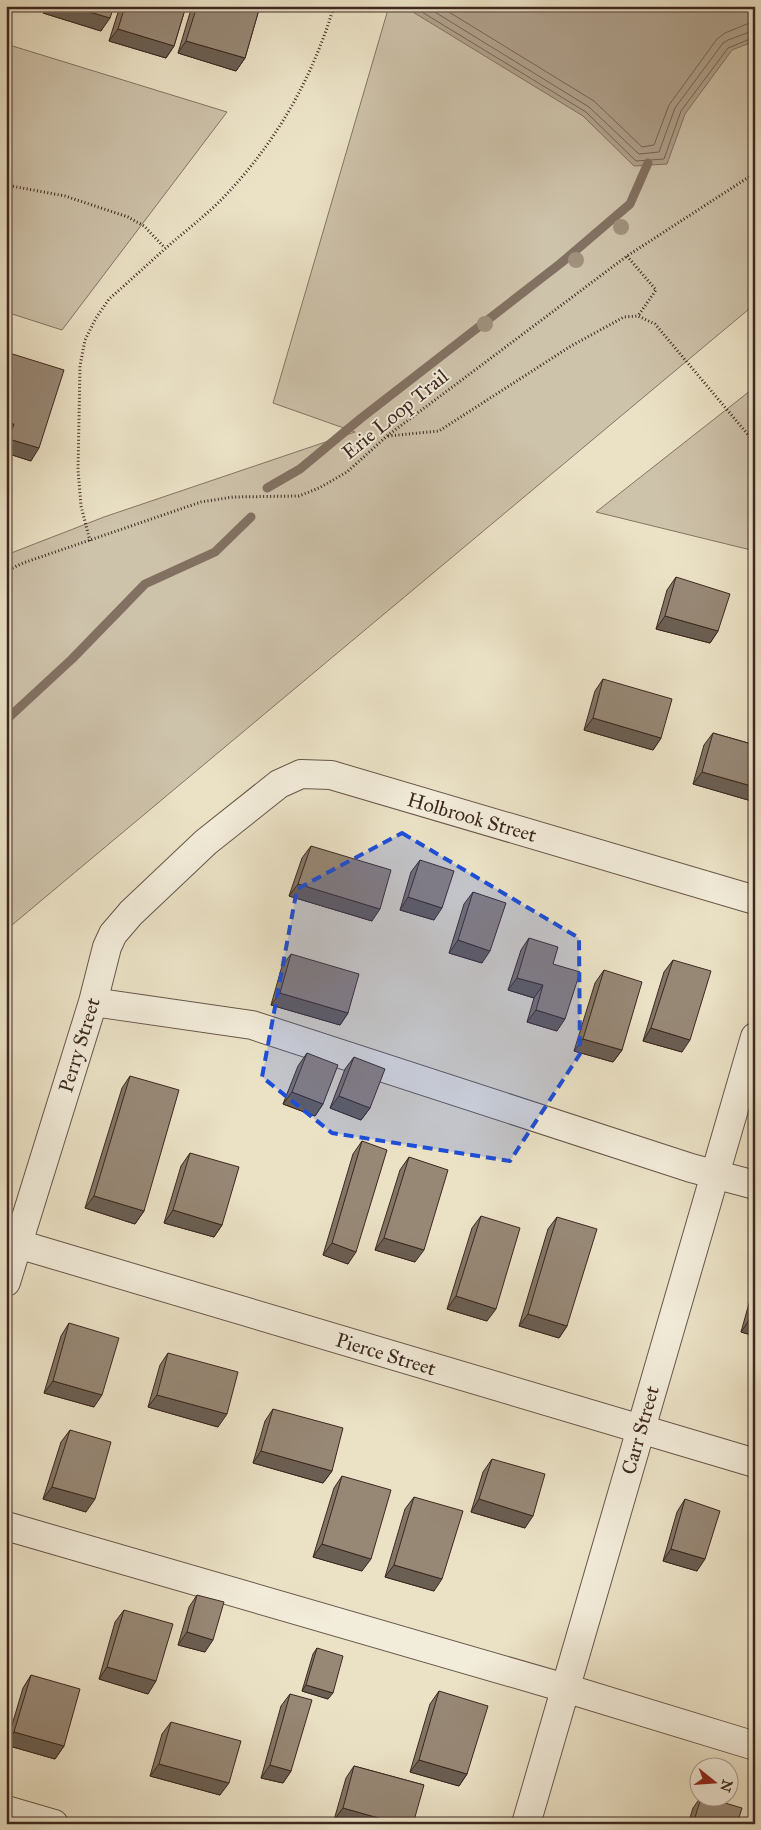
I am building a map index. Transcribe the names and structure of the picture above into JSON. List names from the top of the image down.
{
  "streets": {
    "street": [
      "Holbrook Street",
      "Perry Street",
      "Pierce Street",
      "Carr Street"
    ],
    "path": ["Erie Loop Trail"]
  },
  "crossings": [
    ["Holbrook Street", "Perry Street"],
    ["Perry Street", "Pierce Street"],
    ["Pierce Street", "Carr Street"]
  ],
  "north": "right"
}
